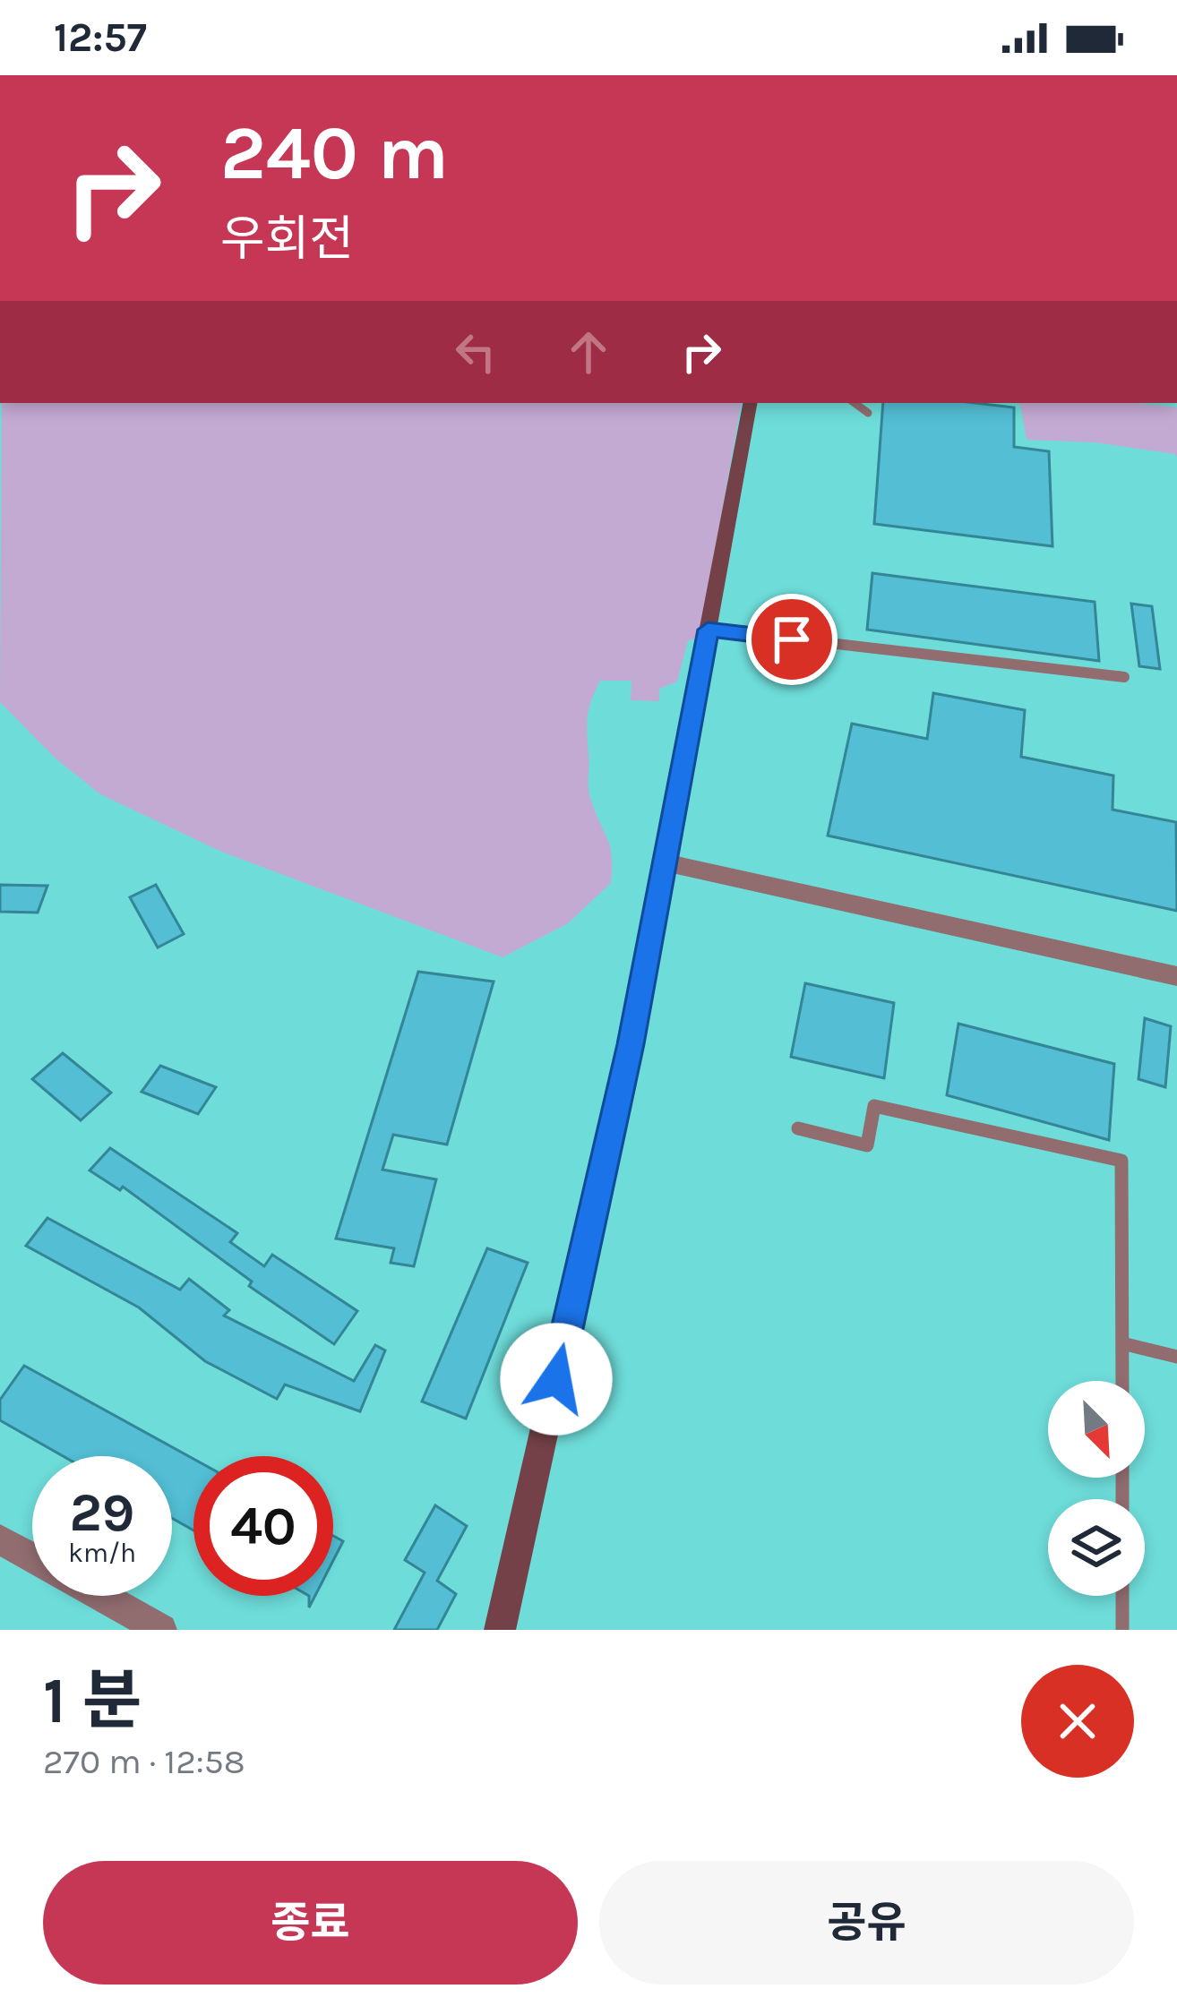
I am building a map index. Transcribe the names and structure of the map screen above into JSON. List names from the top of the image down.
{
  "north": "bottom right",
  "page": {
    "status": "12:57",
    "turn": ["240 m", "우회전"],
    "speed": "29 km/h",
    "limit": "40",
    "heading": ["1 분", "270 m · 12:58"],
    "buttons": ["종료", "공유"]
  }
}
